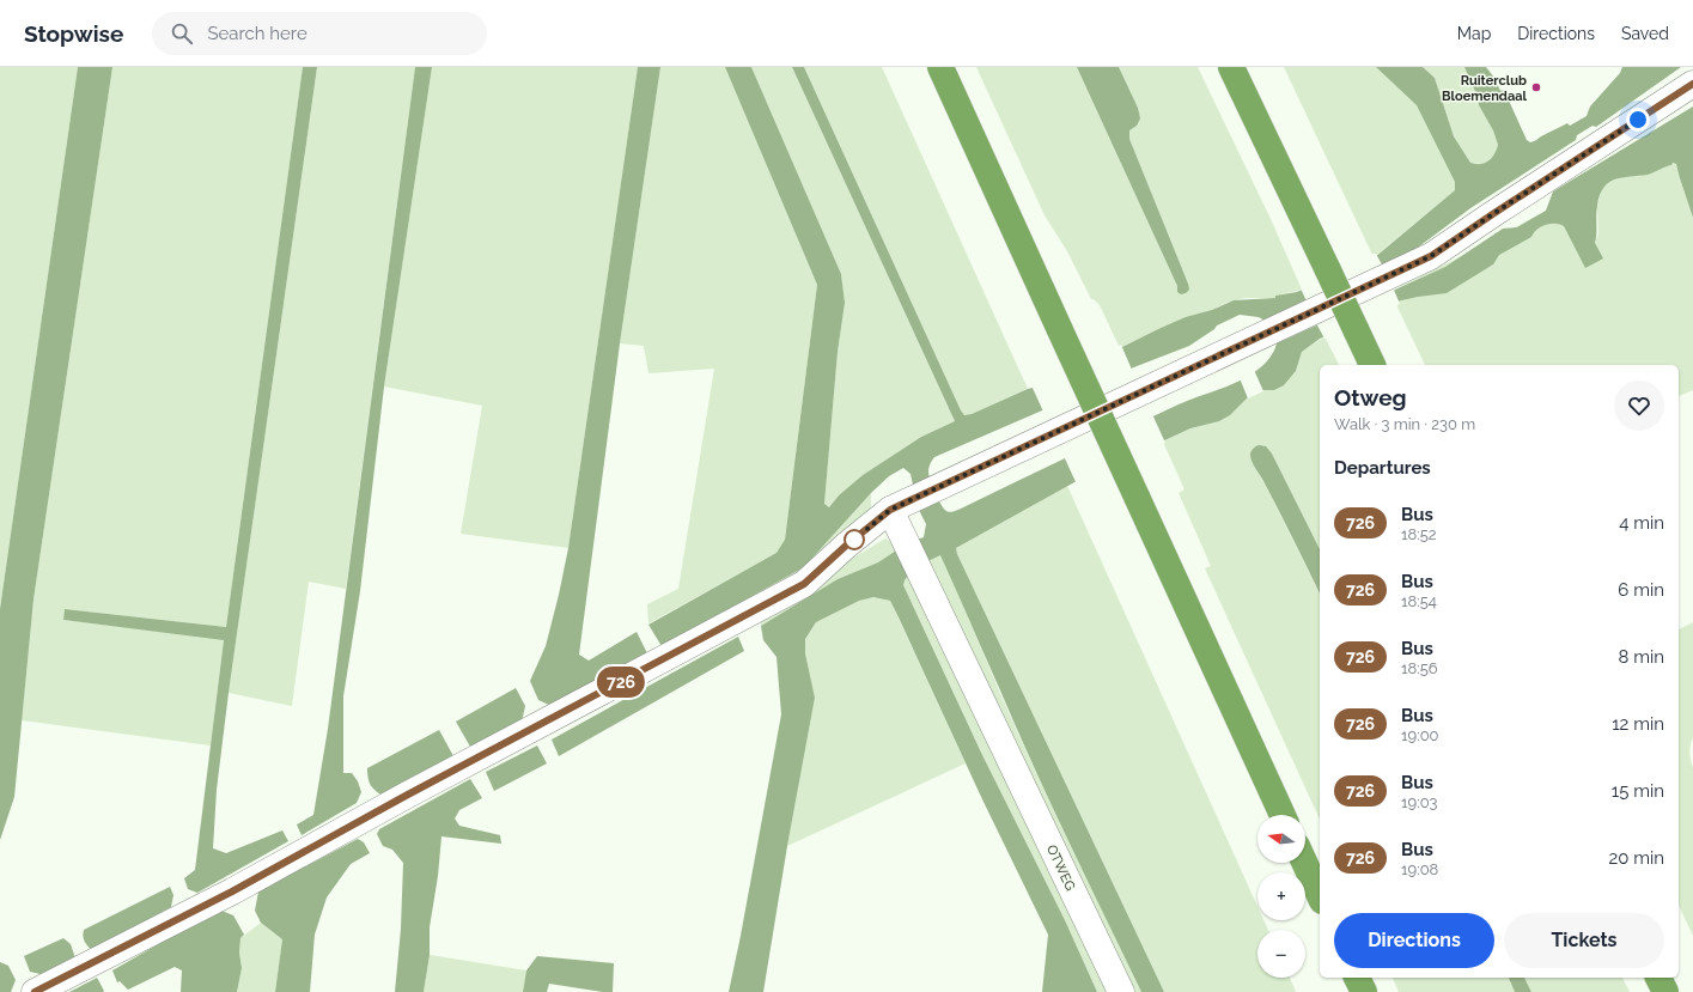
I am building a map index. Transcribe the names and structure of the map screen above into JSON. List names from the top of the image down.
{
  "streets": {
    "street": ["OTWEG"]
  },
  "places": ["Ruiterclub Bloemendaal"],
  "lines": ["bus line 726"],
  "north": "left",
  "page": {
    "header": "Stopwise",
    "search": "Search here",
    "nav": ["Map", "Directions", "Saved"],
    "on_map": "726",
    "heading": [
      ["Otweg", "Walk · 3 min · 230 m"],
      "Departures"
    ],
    "list": [
      {
        "mark": "726",
        "name": "Bus",
        "note": "18:52",
        "value": "4 min"
      },
      {
        "mark": "726",
        "name": "Bus",
        "note": "18:54",
        "value": "6 min"
      },
      {
        "mark": "726",
        "name": "Bus",
        "note": "18:56",
        "value": "8 min"
      },
      {
        "mark": "726",
        "name": "Bus",
        "note": "19:00",
        "value": "12 min"
      },
      {
        "mark": "726",
        "name": "Bus",
        "note": "19:03",
        "value": "15 min"
      },
      {
        "mark": "726",
        "name": "Bus",
        "note": "19:08",
        "value": "20 min"
      }
    ],
    "map_buttons": ["+", "−"],
    "buttons": ["Directions", "Tickets"]
  }
}
